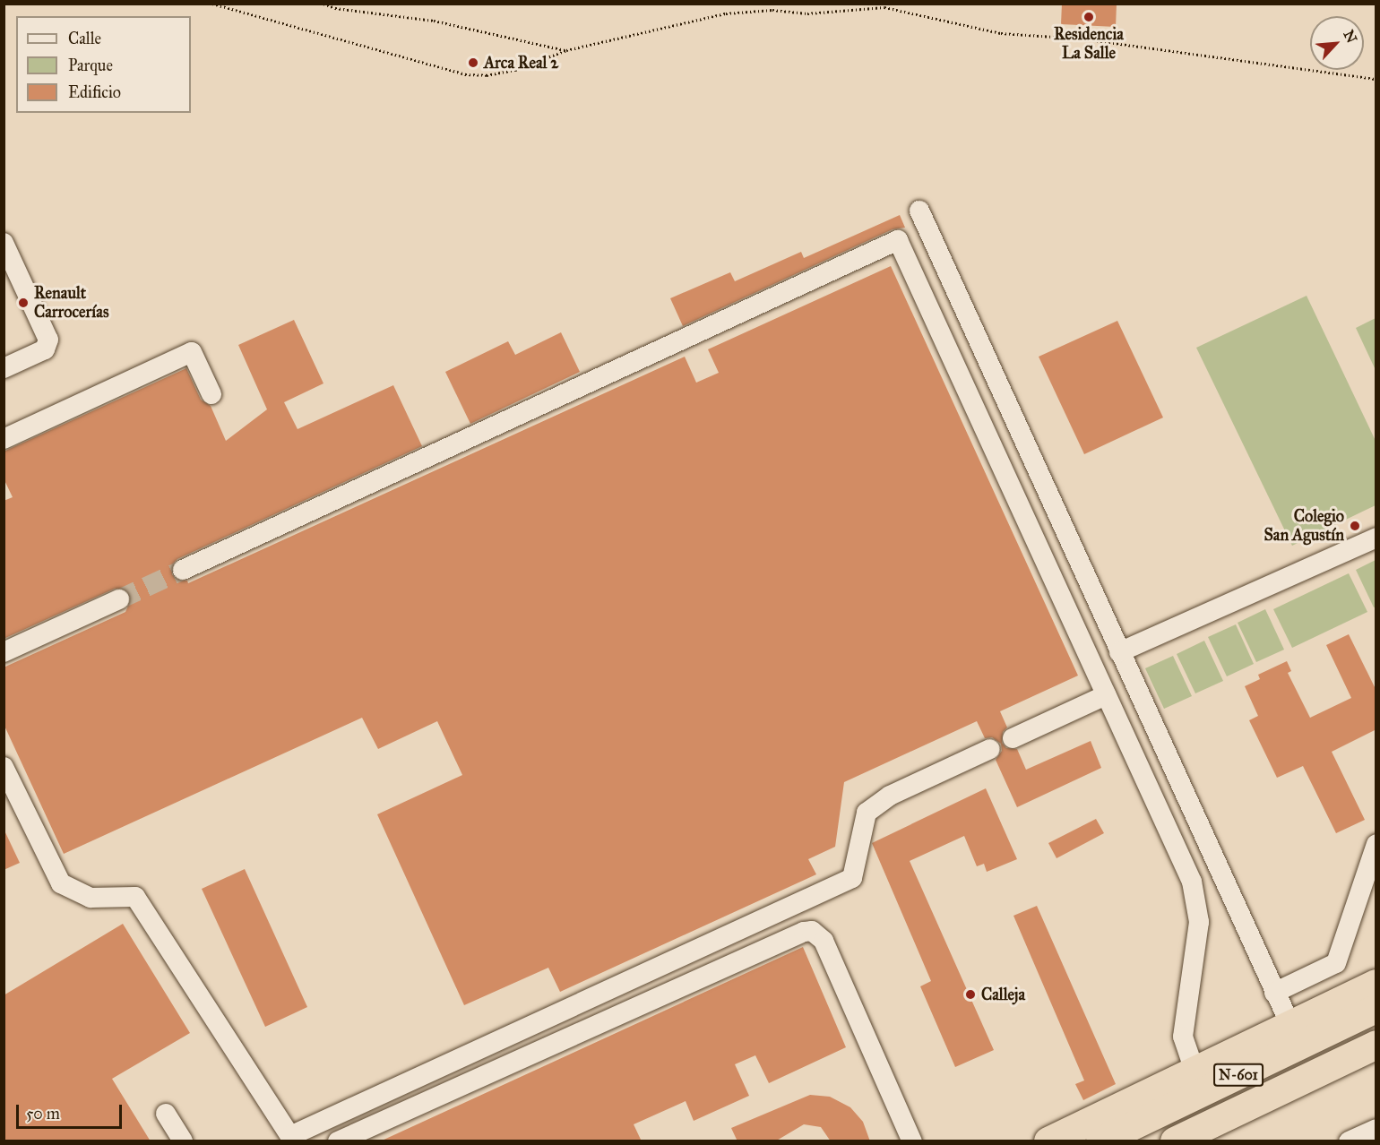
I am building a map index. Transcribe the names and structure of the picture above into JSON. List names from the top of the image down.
{
  "streets": {
    "highway": ["N-601"]
  },
  "places": [
    "Residencia La Salle",
    "Arca Real 2",
    "Renault Carrocerías",
    "Colegio San Agustín",
    "Calleja"
  ],
  "legend": ["Calle", "Parque", "Edificio"],
  "scale_bar": "50 m",
  "north": "top right"
}
